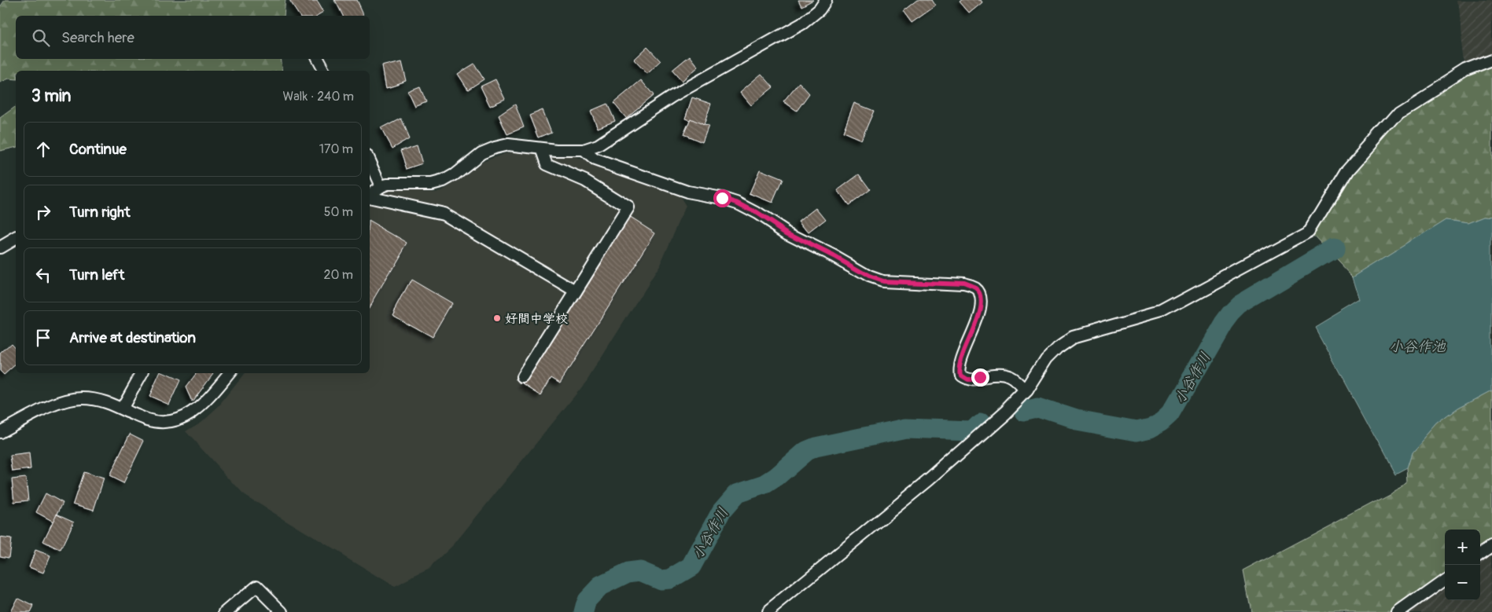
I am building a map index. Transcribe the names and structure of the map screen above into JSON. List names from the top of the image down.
{
  "water": ["小谷作池", "小谷作川"],
  "places": ["好間中学校"],
  "page": {
    "search": "Search here",
    "heading": ["3 min", "Walk · 240 m"],
    "list": [
      ["Continue", "170 m"],
      ["Turn right", "50 m"],
      ["Turn left", "20 m"],
      "Arrive at destination"
    ],
    "map_buttons": ["+", "−"]
  }
}
